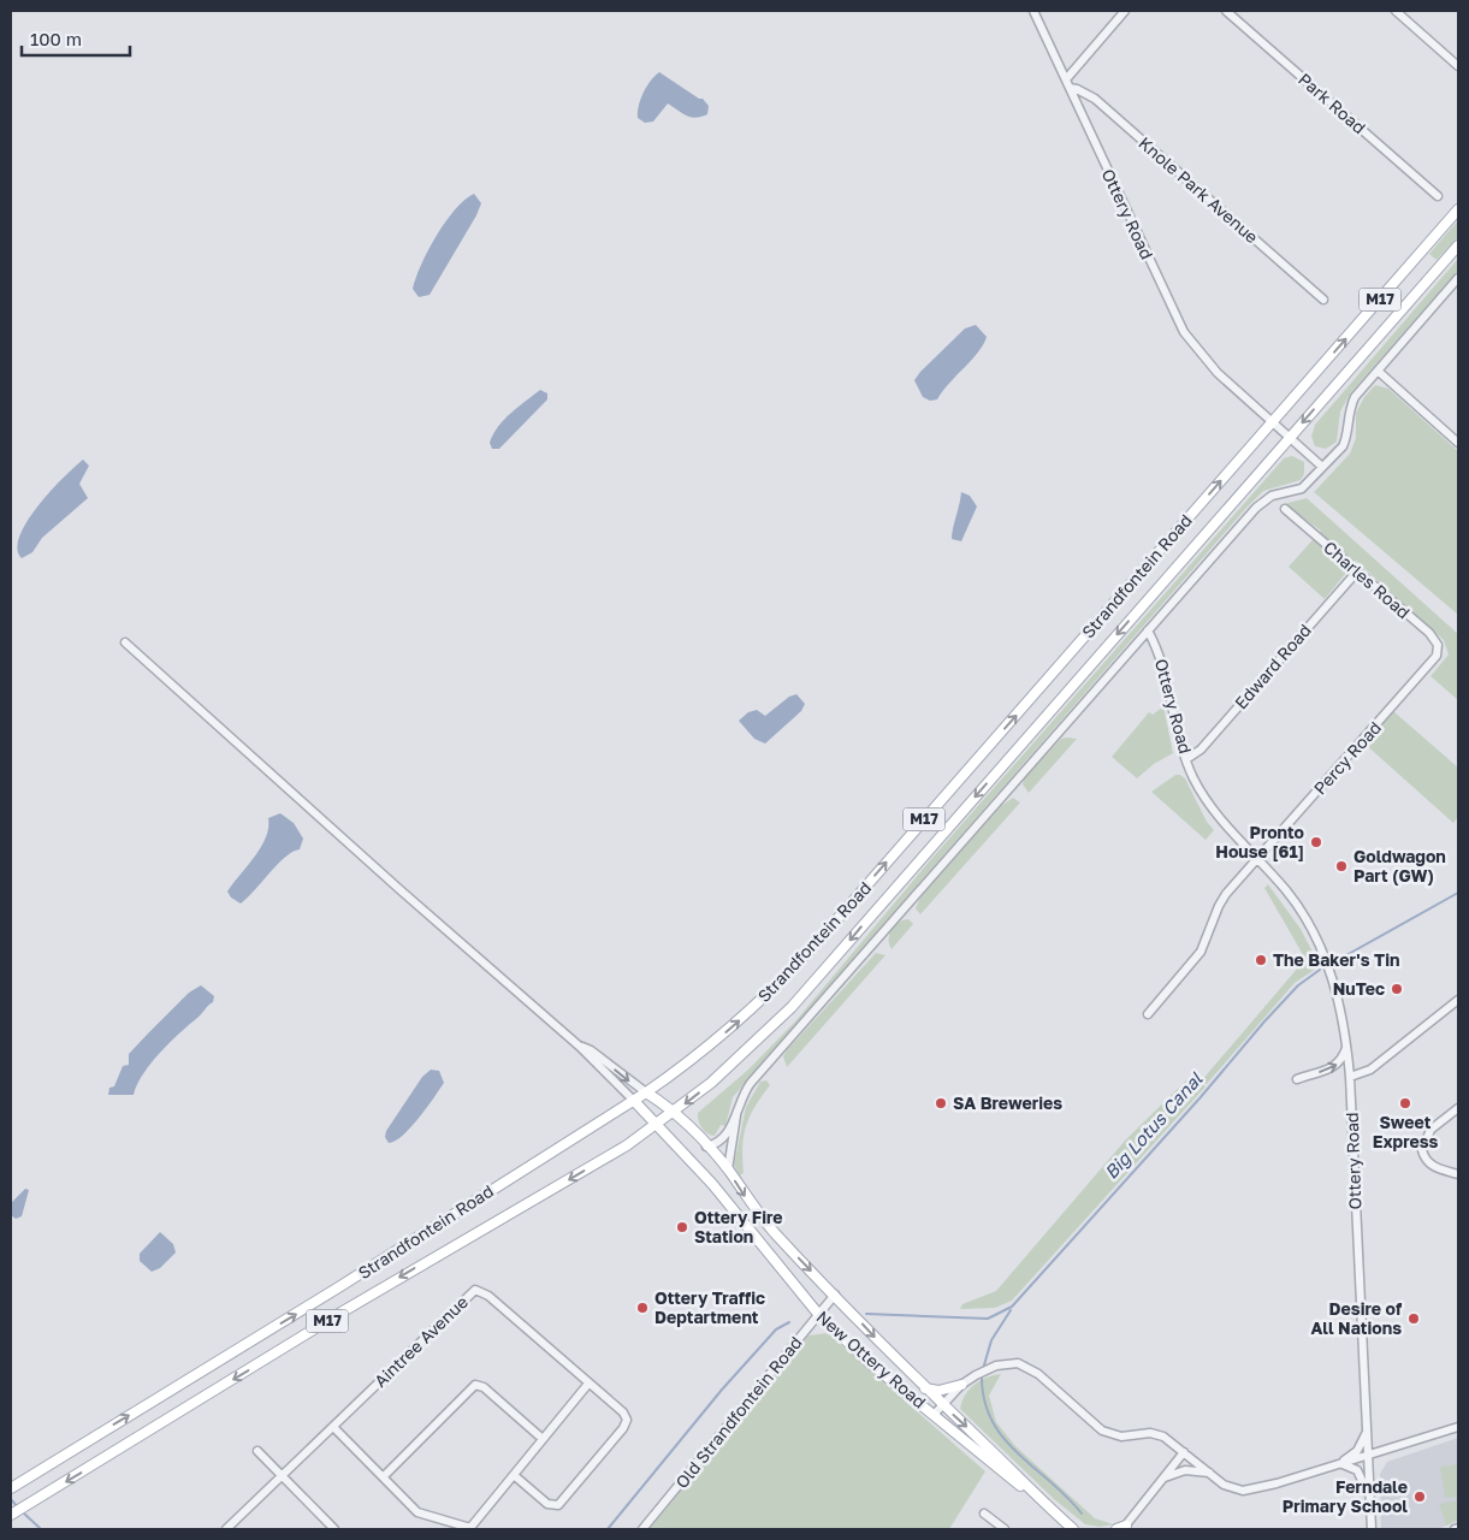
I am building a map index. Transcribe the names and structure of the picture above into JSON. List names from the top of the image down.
{
  "streets": {
    "main road": ["M17", "Strandfontein Road", "New Ottery Road"],
    "street": [
      "Park Road",
      "Knole Park Avenue",
      "Ottery Road",
      "Charles Road",
      "Edward Road",
      "Percy Road",
      "Aintree Avenue",
      "Old Strandfontein Road"
    ]
  },
  "crossings": [
    ["Knole Park Avenue", "Ottery Road"],
    ["Ottery Road", "Strandfontein Road"],
    ["Ottery Road", "Edward Road"],
    ["Ottery Road", "Percy Road"],
    ["Strandfontein Road", "New Ottery Road"],
    ["Charles Road", "Edward Road"],
    ["Charles Road", "Percy Road"],
    ["New Ottery Road", "Old Strandfontein Road"]
  ],
  "water": ["Big Lotus Canal"],
  "places": [
    "Pronto House [61]",
    "Goldwagon Part (GW)",
    "The Baker's Tin",
    "NuTec",
    "SA Breweries",
    "Sweet Express",
    "Ottery Fire Station",
    "Ottery Traffic Deptartment",
    "Desire of All Nations",
    "Ferndale Primary School"
  ],
  "scale_bar": "100 m"
}
